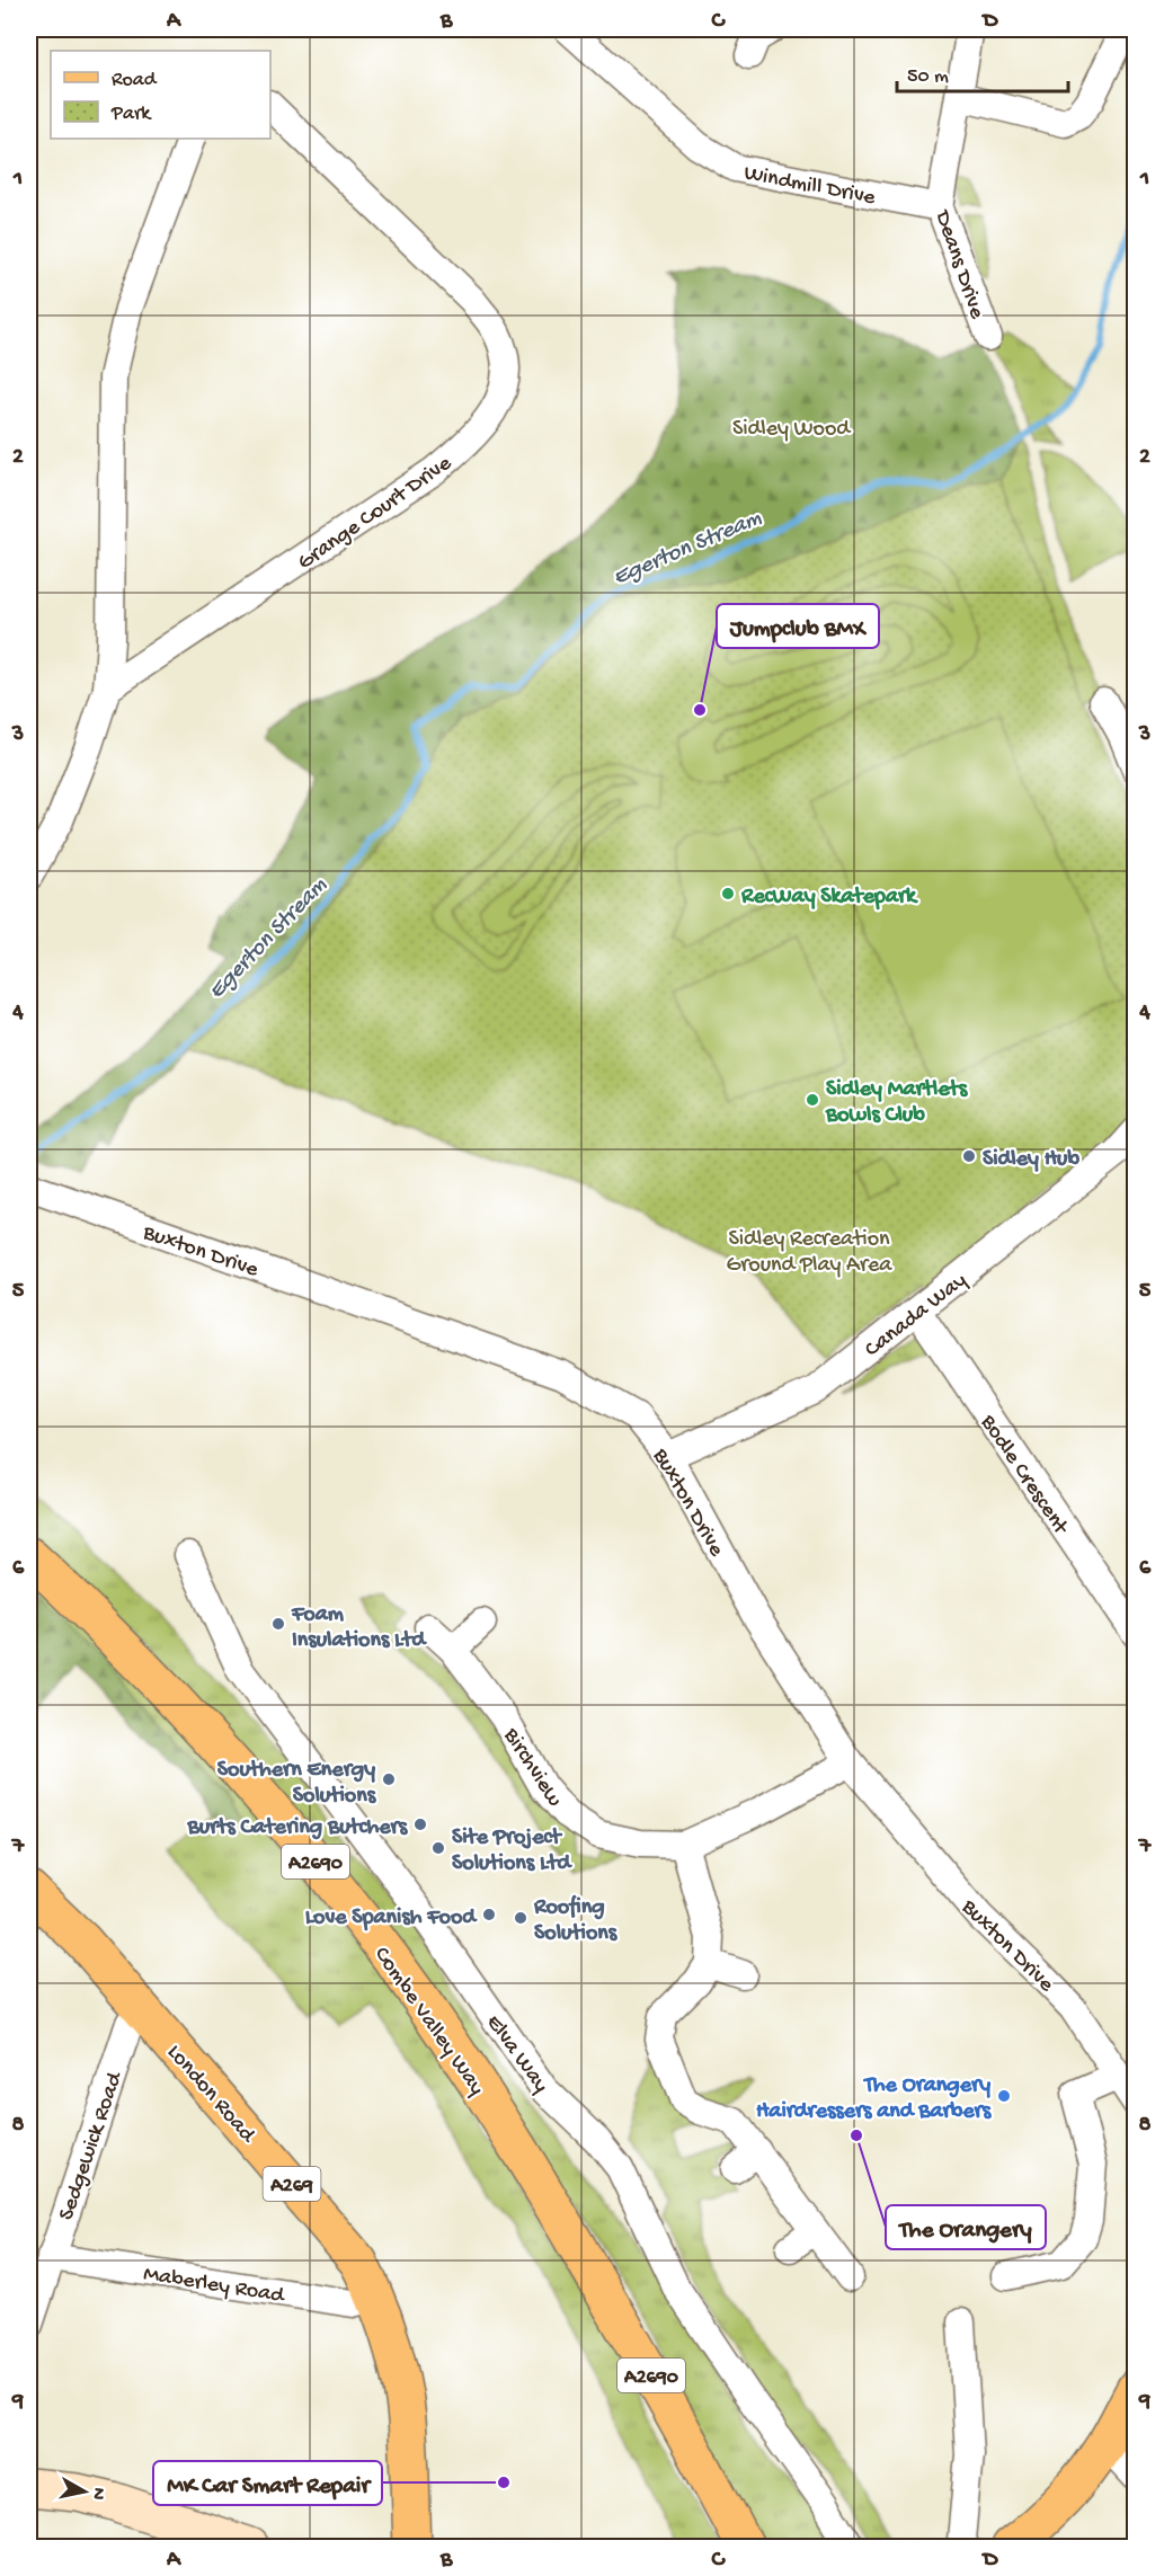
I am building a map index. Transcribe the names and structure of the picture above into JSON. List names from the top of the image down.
{
  "streets": {
    "main road": [
      "A2690",
      "Combe Valley Way",
      "London Road",
      "A269"
    ],
    "street": [
      "Windmill Drive",
      "Deans Drive",
      "Grange Court Drive",
      "Buxton Drive",
      "Canada Way",
      "Bodle Crescent",
      "Birchview",
      "Elva Way",
      "Sedgewick Road",
      "Maberley Road"
    ]
  },
  "crossings": [
    ["Windmill Drive", "Deans Drive"],
    ["Buxton Drive", "Canada Way"],
    ["Buxton Drive", "Birchview"],
    ["Canada Way", "Bodle Crescent"],
    ["London Road", "Sedgewick Road"],
    ["London Road", "Maberley Road"],
    ["Sedgewick Road", "Maberley Road"]
  ],
  "water": ["Egerton Stream"],
  "parks": ["Sidley Wood", "Sidley Recreation Ground Play Area"],
  "places": [
    "Jumpclub BMX",
    "RecWay Skatepark",
    "Sidley Martlets Bowls Club",
    "Sidley Hub",
    "Foam Insulations Ltd",
    "Southern Energy Solutions",
    "Burts Catering Butchers",
    "Site Project Solutions Ltd",
    "Love Spanish Food",
    "Roofing Solutions",
    "The Orangery Hairdressers and Barbers",
    "The Orangery",
    "MK Car Smart Repair"
  ],
  "legend": ["Road", "Park"],
  "scale_bar": "50 m",
  "north": "right",
  "grid": {
    "columns": [
      "A",
      "B",
      "C",
      "D"
    ],
    "rows": [
      "1",
      "2",
      "3",
      "4",
      "5",
      "6",
      "7",
      "8",
      "9"
    ]
  }
}
